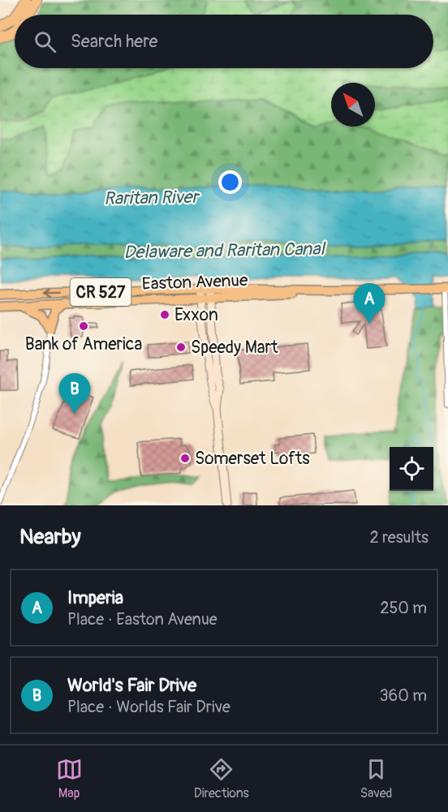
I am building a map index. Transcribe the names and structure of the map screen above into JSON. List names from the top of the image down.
{
  "streets": {
    "main road": ["Easton Avenue", "CR 527"]
  },
  "water": ["Raritan River", "Delaware and Raritan Canal"],
  "places": [
    "Exxon",
    "Bank of America",
    "Speedy Mart",
    "Somerset Lofts"
  ],
  "north": "top left",
  "page": {
    "search": "Search here",
    "pins": ["A", "B"],
    "heading": ["Nearby", "2 results"],
    "list": [
      {
        "mark": "A",
        "name": "Imperia",
        "note": "Place · Easton Avenue",
        "value": "250 m"
      },
      {
        "mark": "B",
        "name": "World's Fair Drive",
        "note": "Place · Worlds Fair Drive",
        "value": "360 m"
      }
    ],
    "nav": ["Map", "Directions", "Saved"]
  }
}
